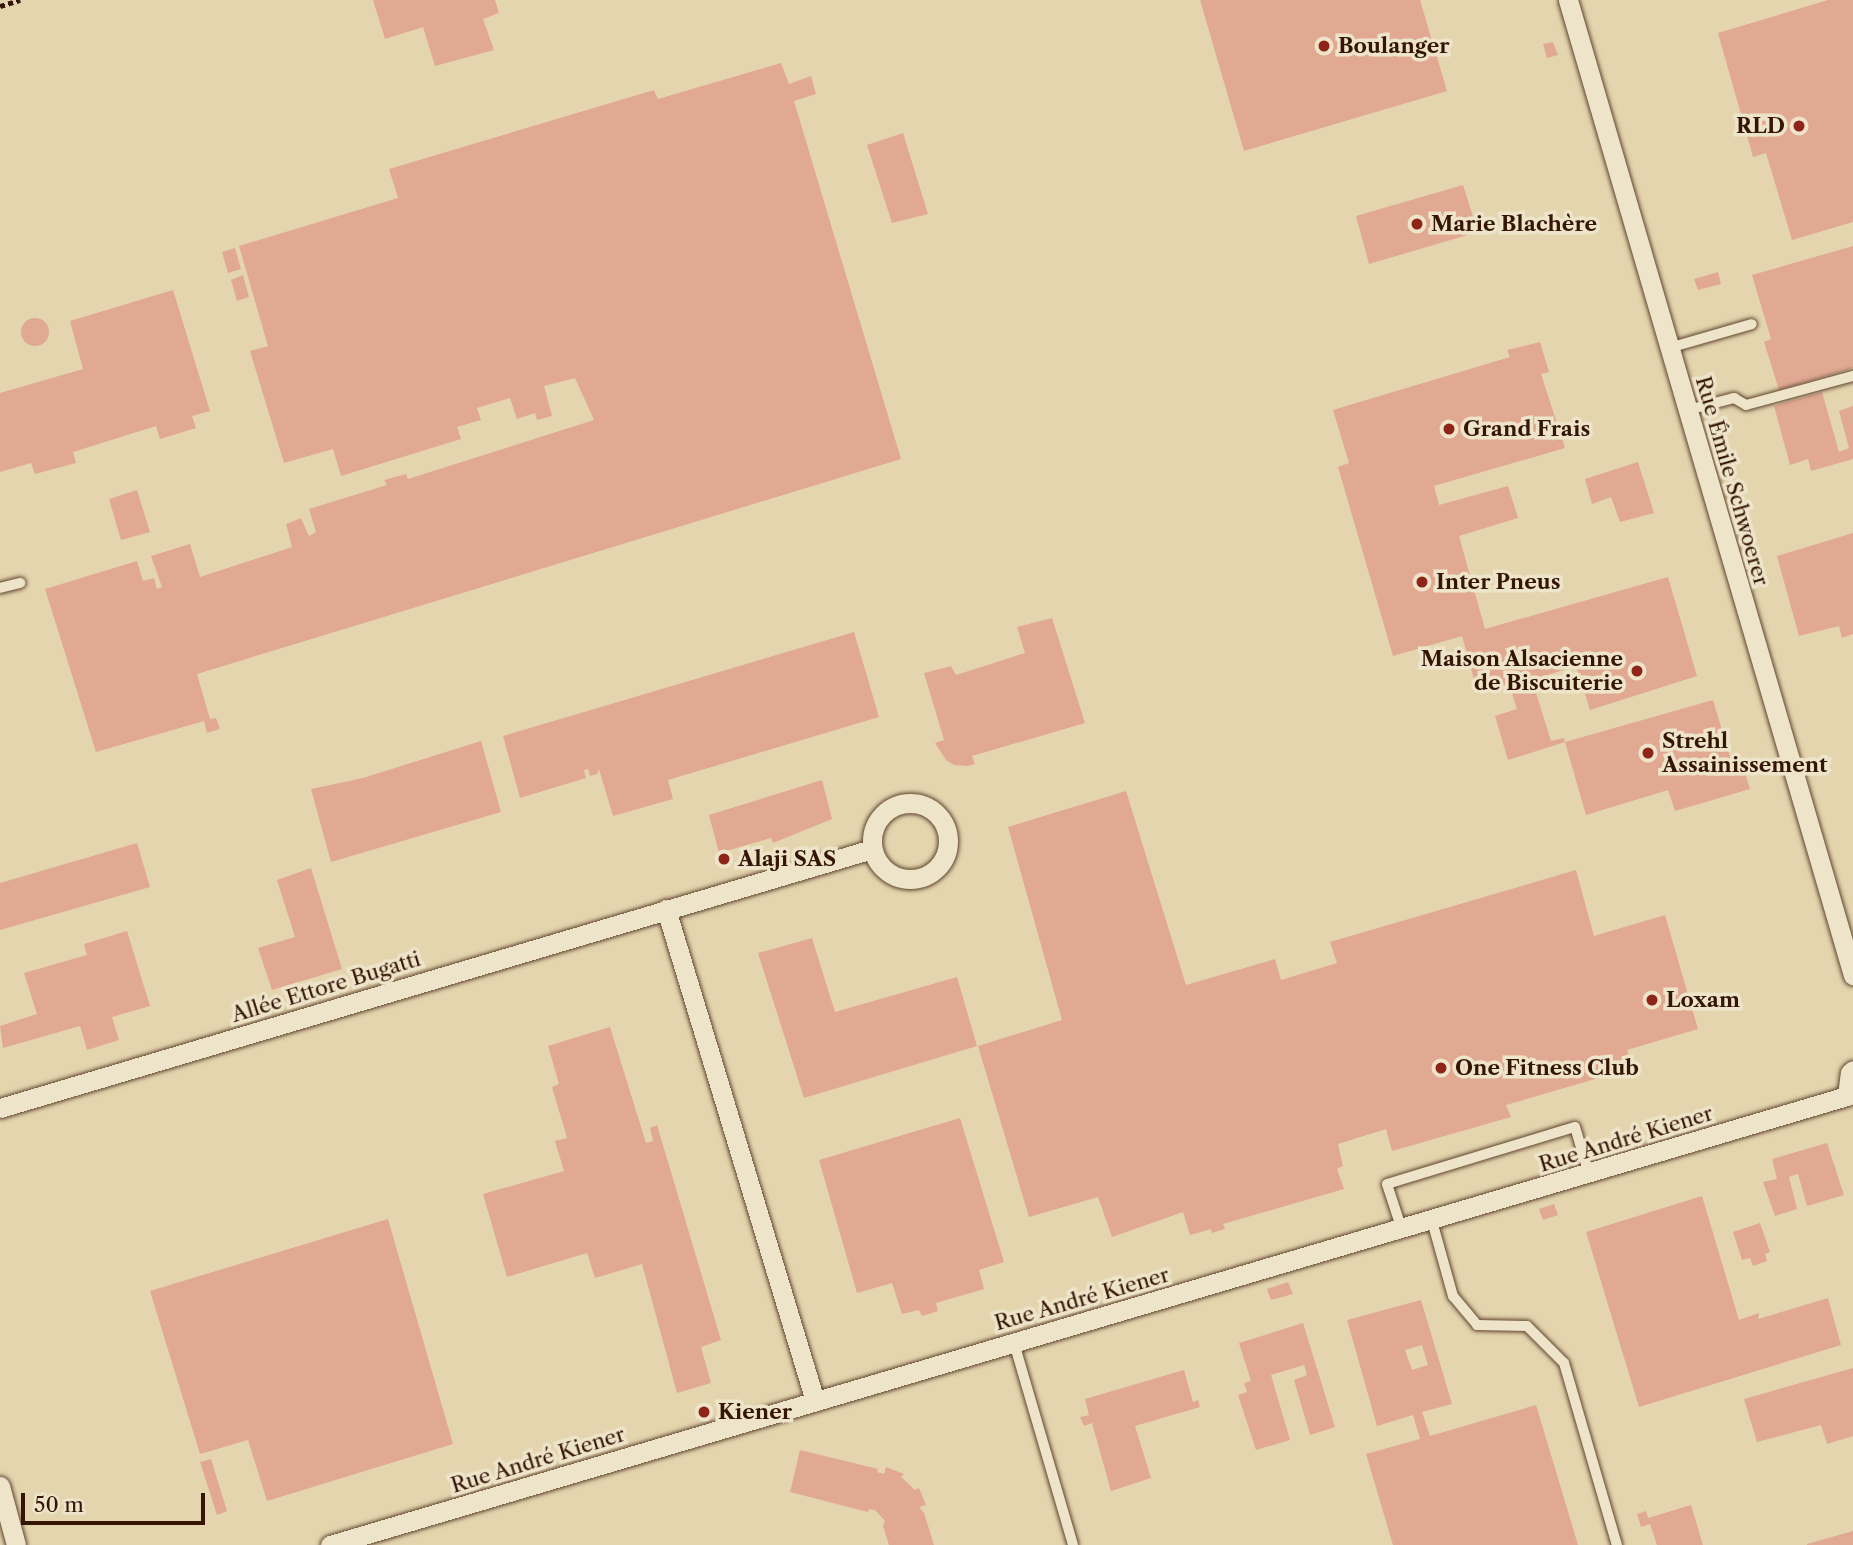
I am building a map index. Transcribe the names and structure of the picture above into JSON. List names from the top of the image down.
{
  "streets": {
    "street": ["Rue Émile Schwoerer", "Allée Ettore Bugatti", "Rue André Kiener"]
  },
  "places": [
    "Boulanger",
    "RLD",
    "Marie Blachère",
    "Grand Frais",
    "Inter Pneus",
    "Maison Alsacienne de Biscuiterie",
    "Strehl Assainissement",
    "Alaji SAS",
    "Loxam",
    "One Fitness Club",
    "Kiener"
  ],
  "scale_bar": "50 m"
}
